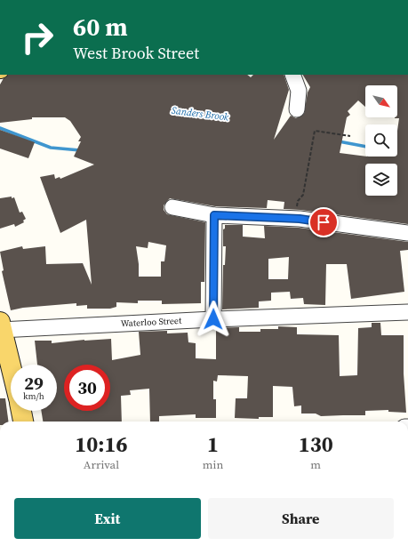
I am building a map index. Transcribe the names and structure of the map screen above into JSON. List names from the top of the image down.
{
  "streets": {
    "street": ["Waterloo Street"]
  },
  "water": ["Sanders Brook"],
  "north": "bottom right",
  "page": {
    "turn": ["60 m", "West Brook Street"],
    "speed": "29 km/h",
    "limit": "30",
    "eta": [
      "10:16",
      "Arrival",
      "1",
      "min",
      "130",
      "m"
    ],
    "buttons": ["Exit", "Share"]
  }
}
